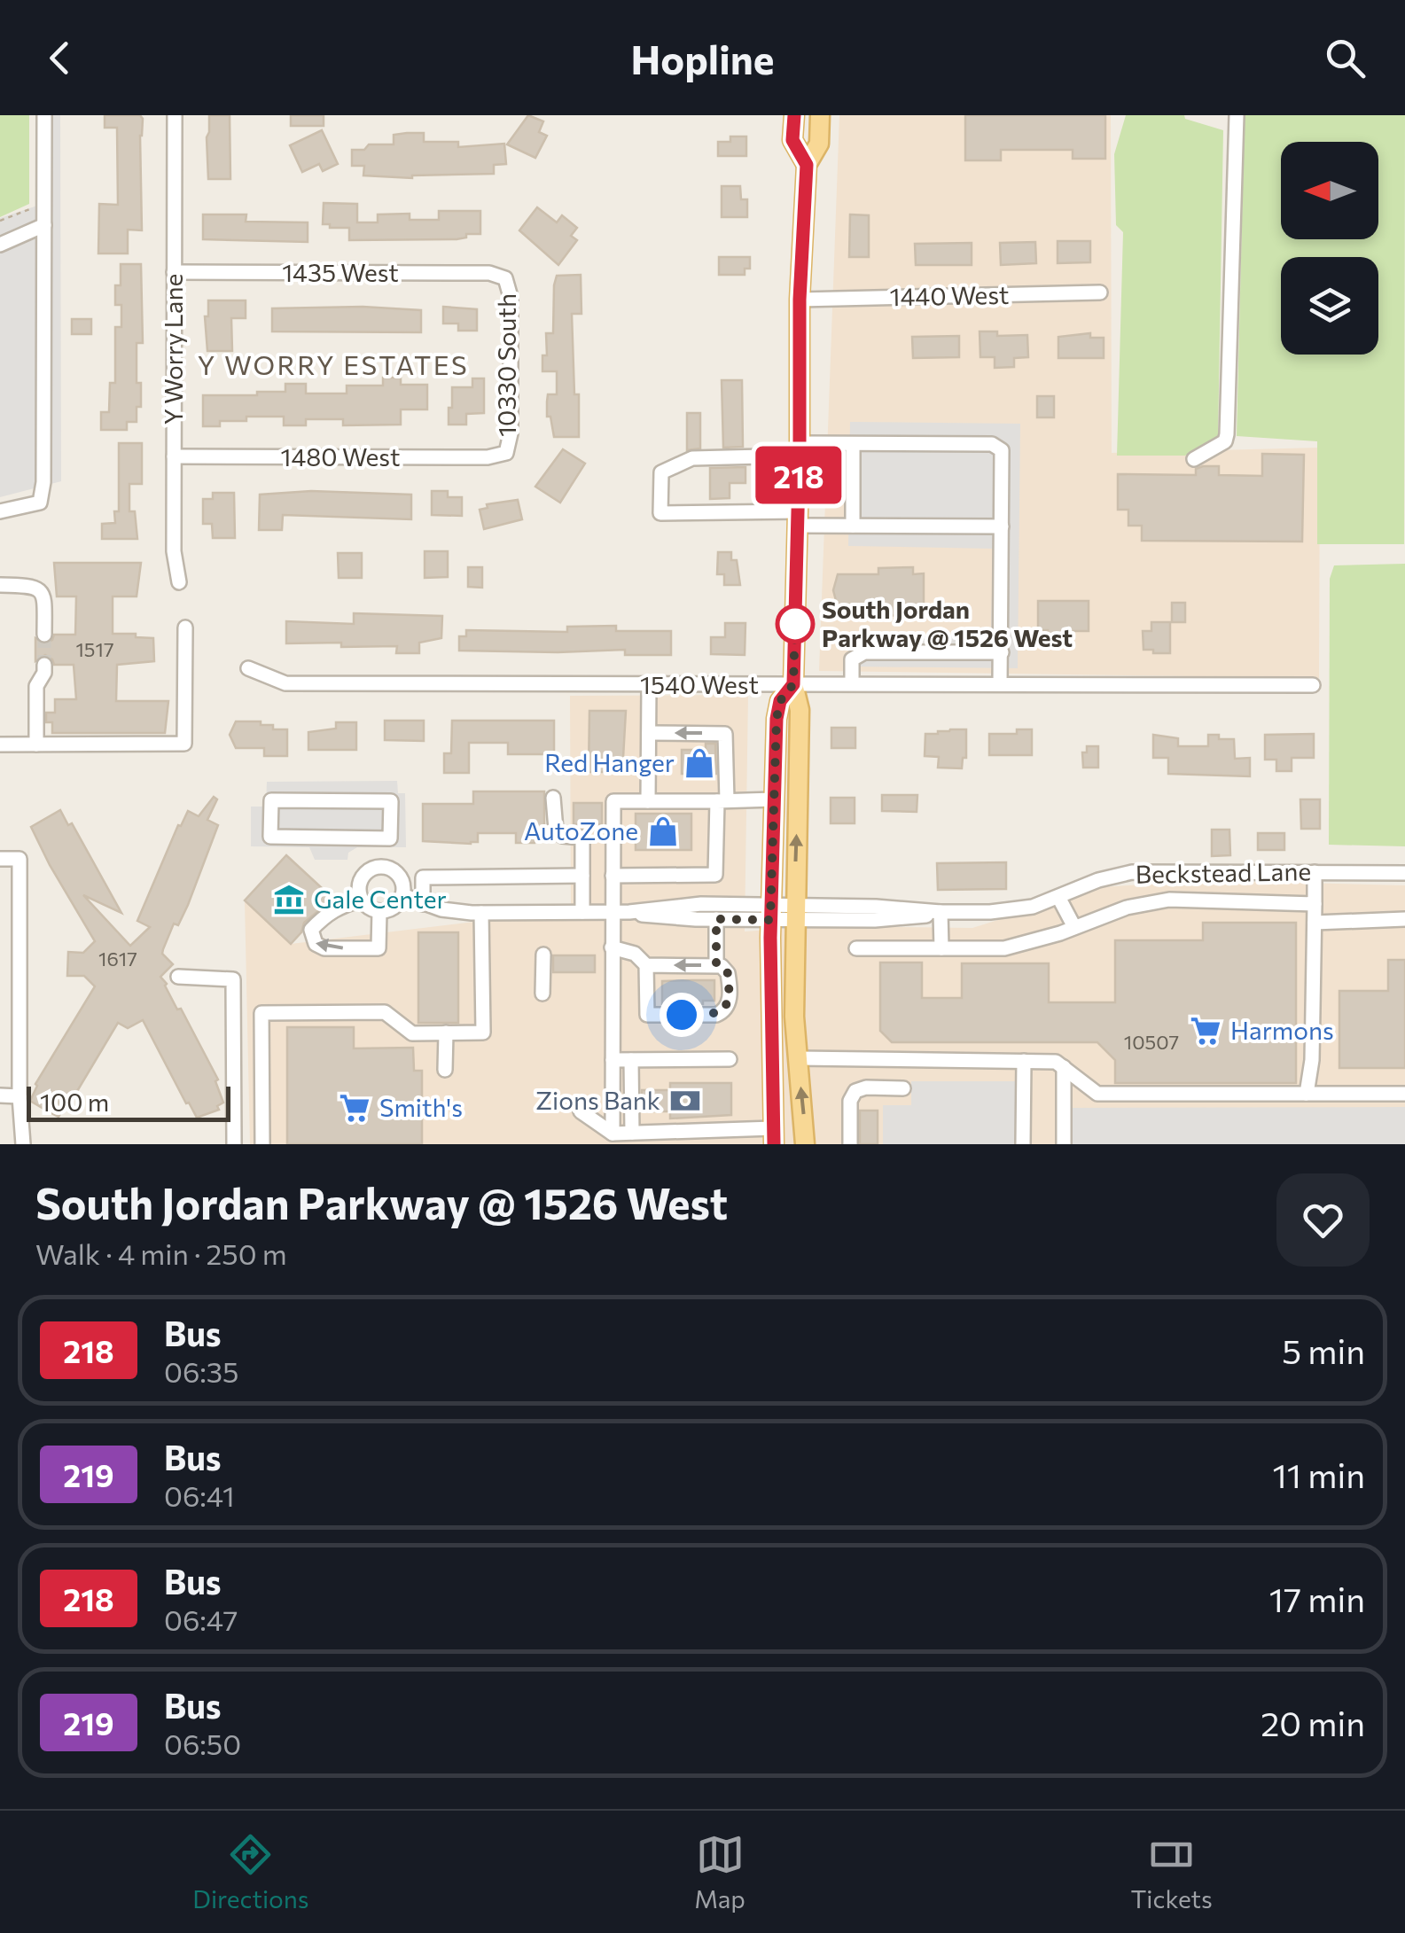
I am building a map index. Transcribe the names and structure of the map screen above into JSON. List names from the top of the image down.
{
  "streets": {
    "street": [
      "1435 West",
      "1440 West",
      "Y Worry Lane",
      "10330 South",
      "1480 West",
      "1540 West",
      "Beckstead Lane"
    ]
  },
  "crossings": [
    ["1435 West", "Y Worry Lane"],
    ["1435 West", "10330 South"],
    ["Y Worry Lane", "1480 West"],
    ["10330 South", "1480 West"]
  ],
  "districts": ["Y WORRY ESTATES"],
  "places": {
    "other": ["South Jordan Parkway @ 1526 West"],
    "shop": ["Red Hanger", "AutoZone"],
    "museum": ["Gale Center"],
    "supermarket": ["Harmons", "Smith's"],
    "bank": ["Zions Bank"]
  },
  "lines": ["bus line 218"],
  "house_numbers": ["1517", "1617", "10507"],
  "scale_bar": "100 m",
  "north": "left",
  "page": {
    "header": "Hopline",
    "on_map": "218",
    "scale": "100 m",
    "heading": ["South Jordan Parkway @ 1526 West", "Walk · 4 min · 250 m"],
    "list": [
      {
        "mark": "218",
        "name": "Bus",
        "note": "06:35",
        "value": "5 min"
      },
      {
        "mark": "219",
        "name": "Bus",
        "note": "06:41",
        "value": "11 min"
      },
      {
        "mark": "218",
        "name": "Bus",
        "note": "06:47",
        "value": "17 min"
      },
      {
        "mark": "219",
        "name": "Bus",
        "note": "06:50",
        "value": "20 min"
      }
    ],
    "tabs": ["Directions", "Map", "Tickets"]
  }
}
